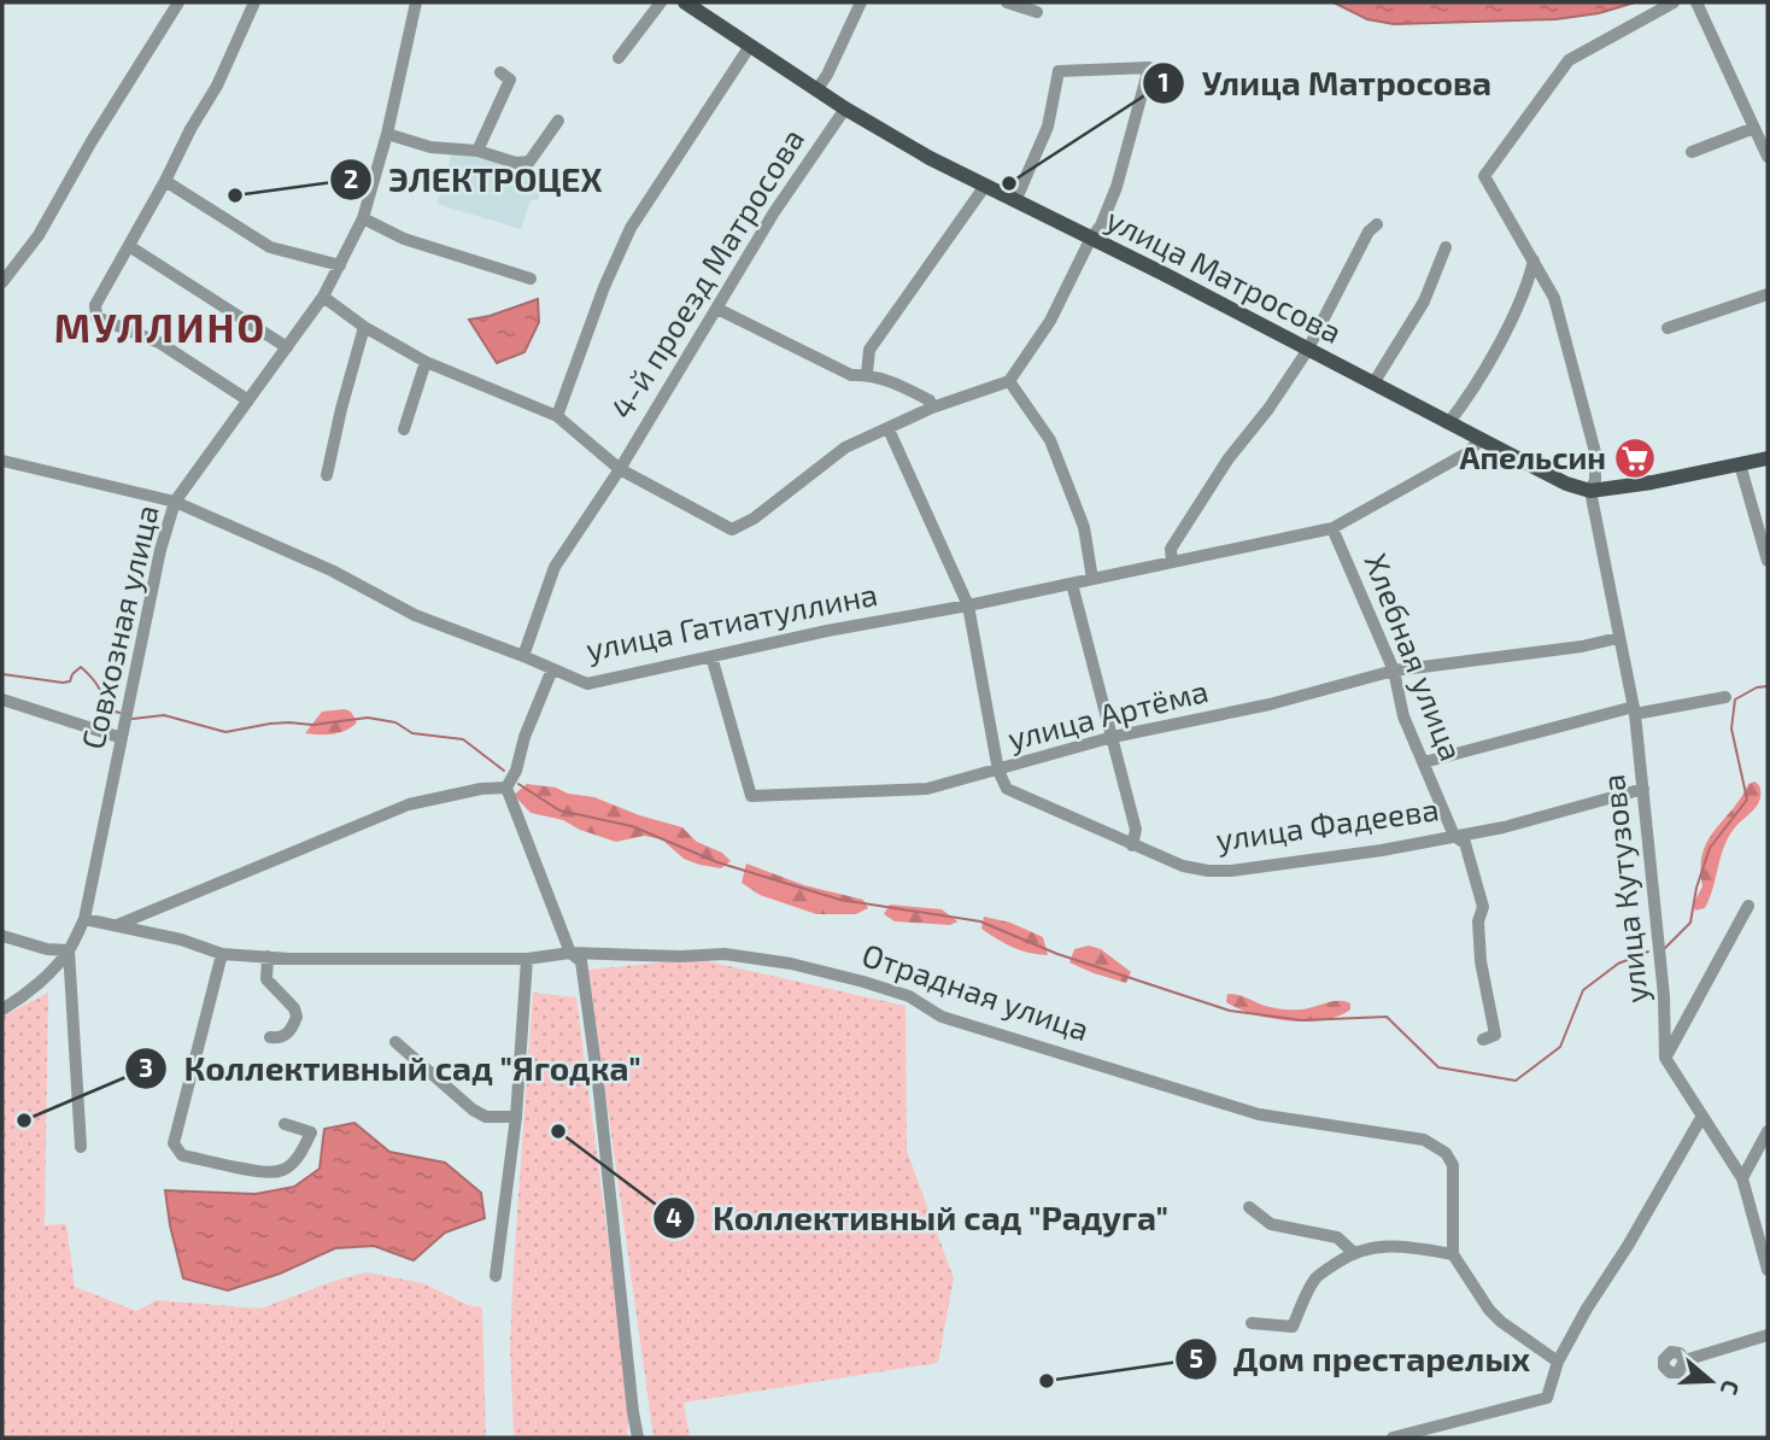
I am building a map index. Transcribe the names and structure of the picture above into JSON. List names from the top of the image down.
{
  "streets": {
    "main road": ["улица Матросова"],
    "street": [
      "4-й проезд Матросова",
      "улица Гатиатуллина",
      "Совхозная улица",
      "Хлебная улица",
      "улица Артёма",
      "улица Фадеева",
      "улица Кутузова",
      "Отрадная улица"
    ]
  },
  "crossings": [
    ["4-й проезд Матросова", "улица Матросова"],
    ["4-й проезд Матросова", "улица Гатиатуллина"],
    ["4-й проезд Матросова", "Совхозная улица"],
    ["улица Матросова", "улица Гатиатуллина"],
    ["улица Матросова", "улица Кутузова"],
    ["улица Гатиатуллина", "Совхозная улица"],
    ["улица Гатиатуллина", "Хлебная улица"],
    ["улица Гатиатуллина", "улица Артёма"],
    ["Совхозная улица", "Отрадная улица"],
    ["Хлебная улица", "улица Артёма"],
    ["Хлебная улица", "улица Фадеева"],
    ["улица Артёма", "улица Фадеева"],
    ["улица Артёма", "улица Кутузова"],
    ["улица Фадеева", "улица Кутузова"]
  ],
  "districts": ["МУЛЛИНО"],
  "places": {
    "other": [
      "Улица Матросова",
      "ЭЛЕКТРОЦЕХ",
      "Коллективный сад \"Ягодка\"",
      "Коллективный сад \"Радуга\"",
      "Дом престарелых"
    ],
    "supermarket": ["Апельсин"]
  },
  "north": "right"
}
